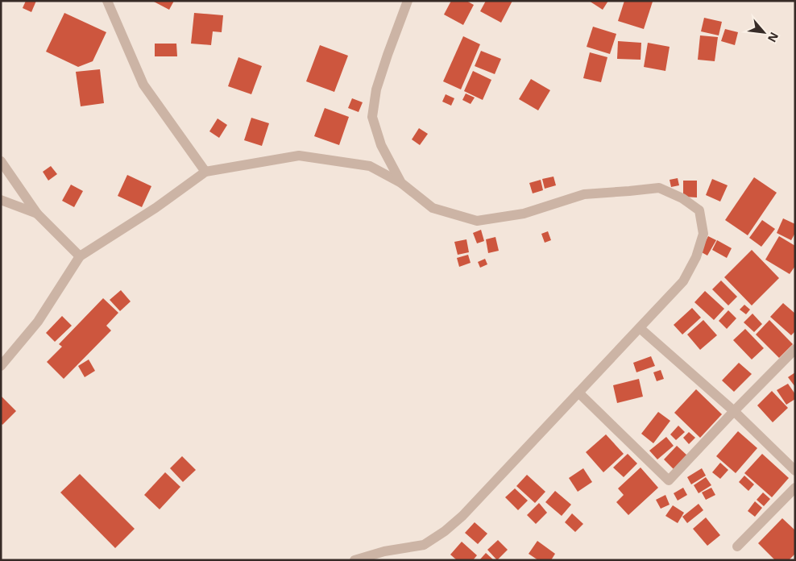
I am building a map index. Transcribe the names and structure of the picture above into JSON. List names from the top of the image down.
{
  "north": "bottom right"
}
